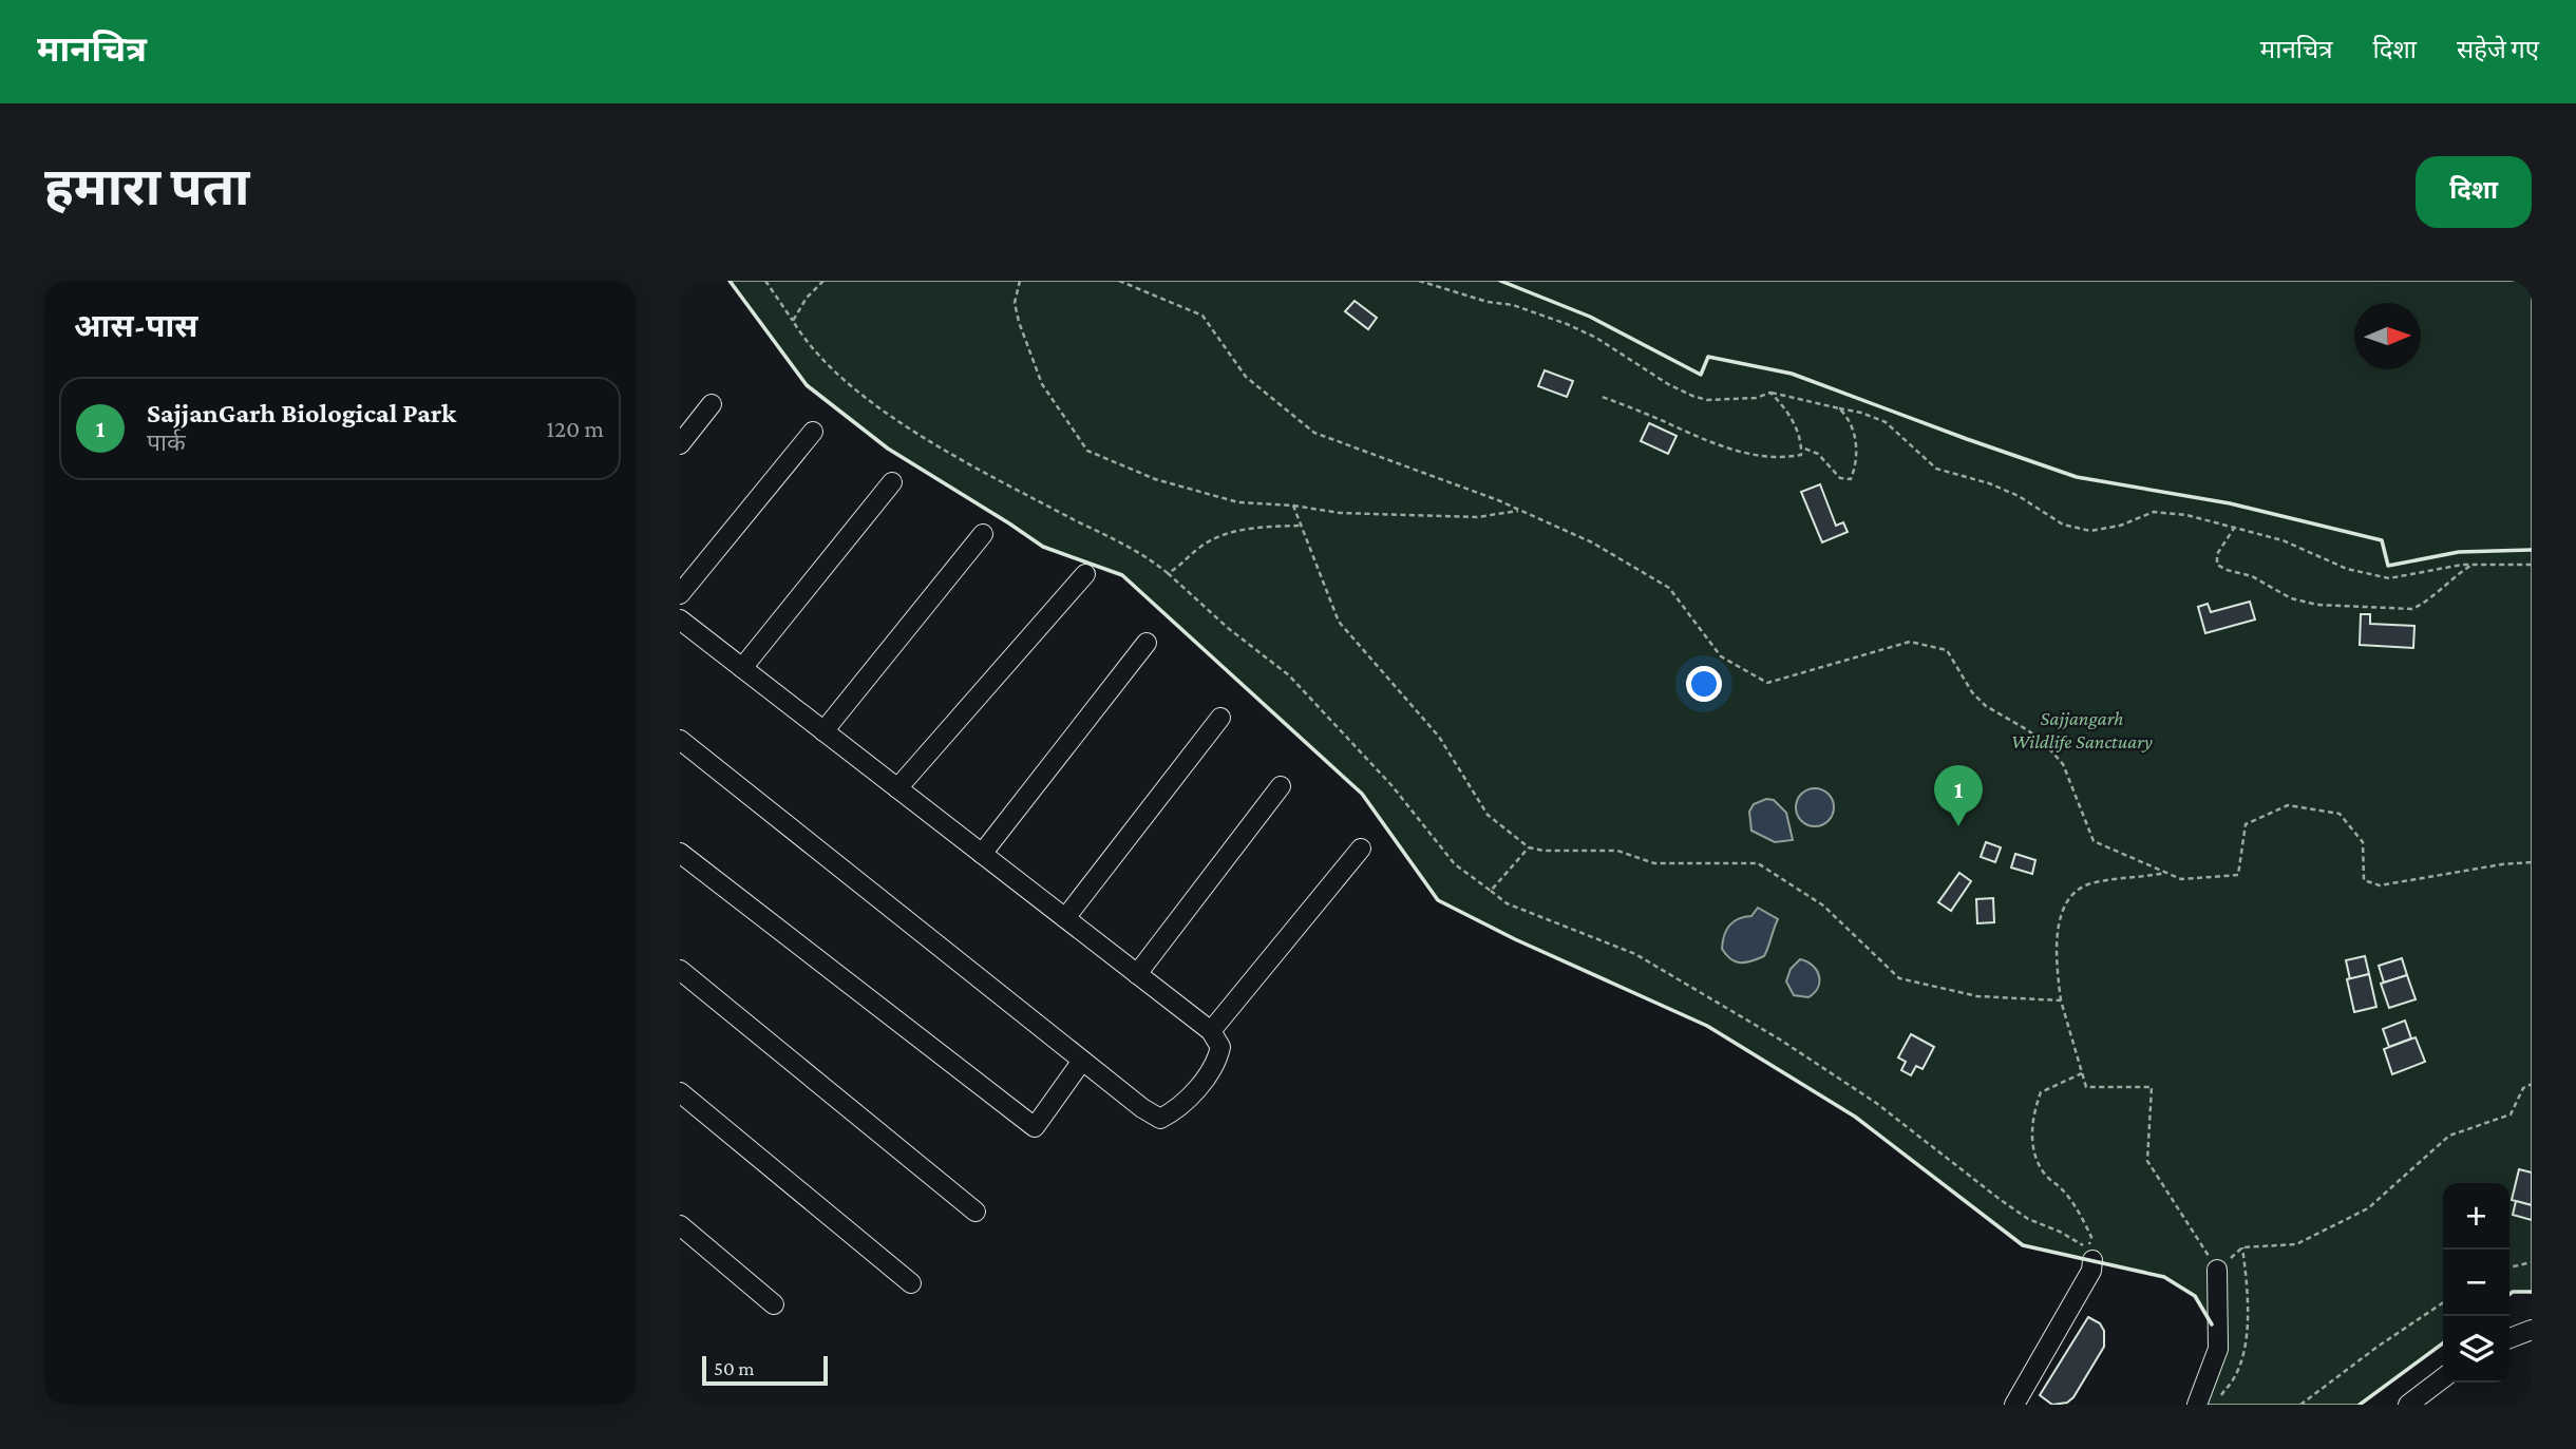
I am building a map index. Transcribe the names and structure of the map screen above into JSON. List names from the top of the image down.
{
  "parks": ["Sajjangarh Wildlife Sanctuary"],
  "scale_bar": "50 m",
  "north": "right",
  "page": {
    "header": "मानचित्र",
    "nav": ["मानचित्र", "दिशा", "सहेजे गए"],
    "buttons": "दिशा",
    "title": "हमारा पता",
    "heading": "आस-पास",
    "list": [
      {
        "mark": "1",
        "name": "SajjanGarh Biological Park",
        "note": "पार्क",
        "value": "120 m"
      }
    ],
    "pins": "1",
    "map_buttons": ["+", "−"],
    "scale": "50 m"
  }
}
